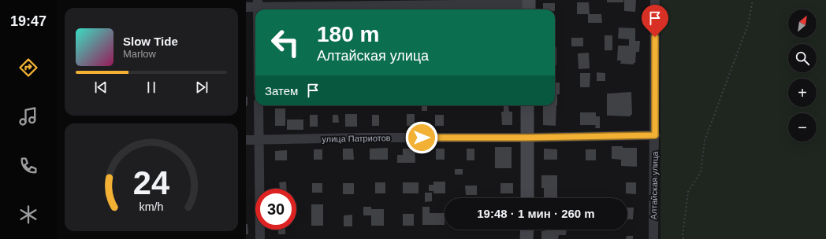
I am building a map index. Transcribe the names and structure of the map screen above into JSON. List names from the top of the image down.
{
  "streets": {
    "street": ["улица Патриотов", "Алтайская улица"]
  },
  "crossings": [
    ["улица Патриотов", "Алтайская улица"]
  ],
  "north": "top right",
  "page": {
    "tabs": "19:47",
    "map_buttons": ["+", "−"],
    "turn": ["180 m", "Алтайская улица"],
    "song": ["Slow Tide", "Marlow"],
    "then": "Затем",
    "limit": "30",
    "trip": "19:48 · 1 мин · 260 m",
    "gauge": ["24", "km/h"]
  }
}
